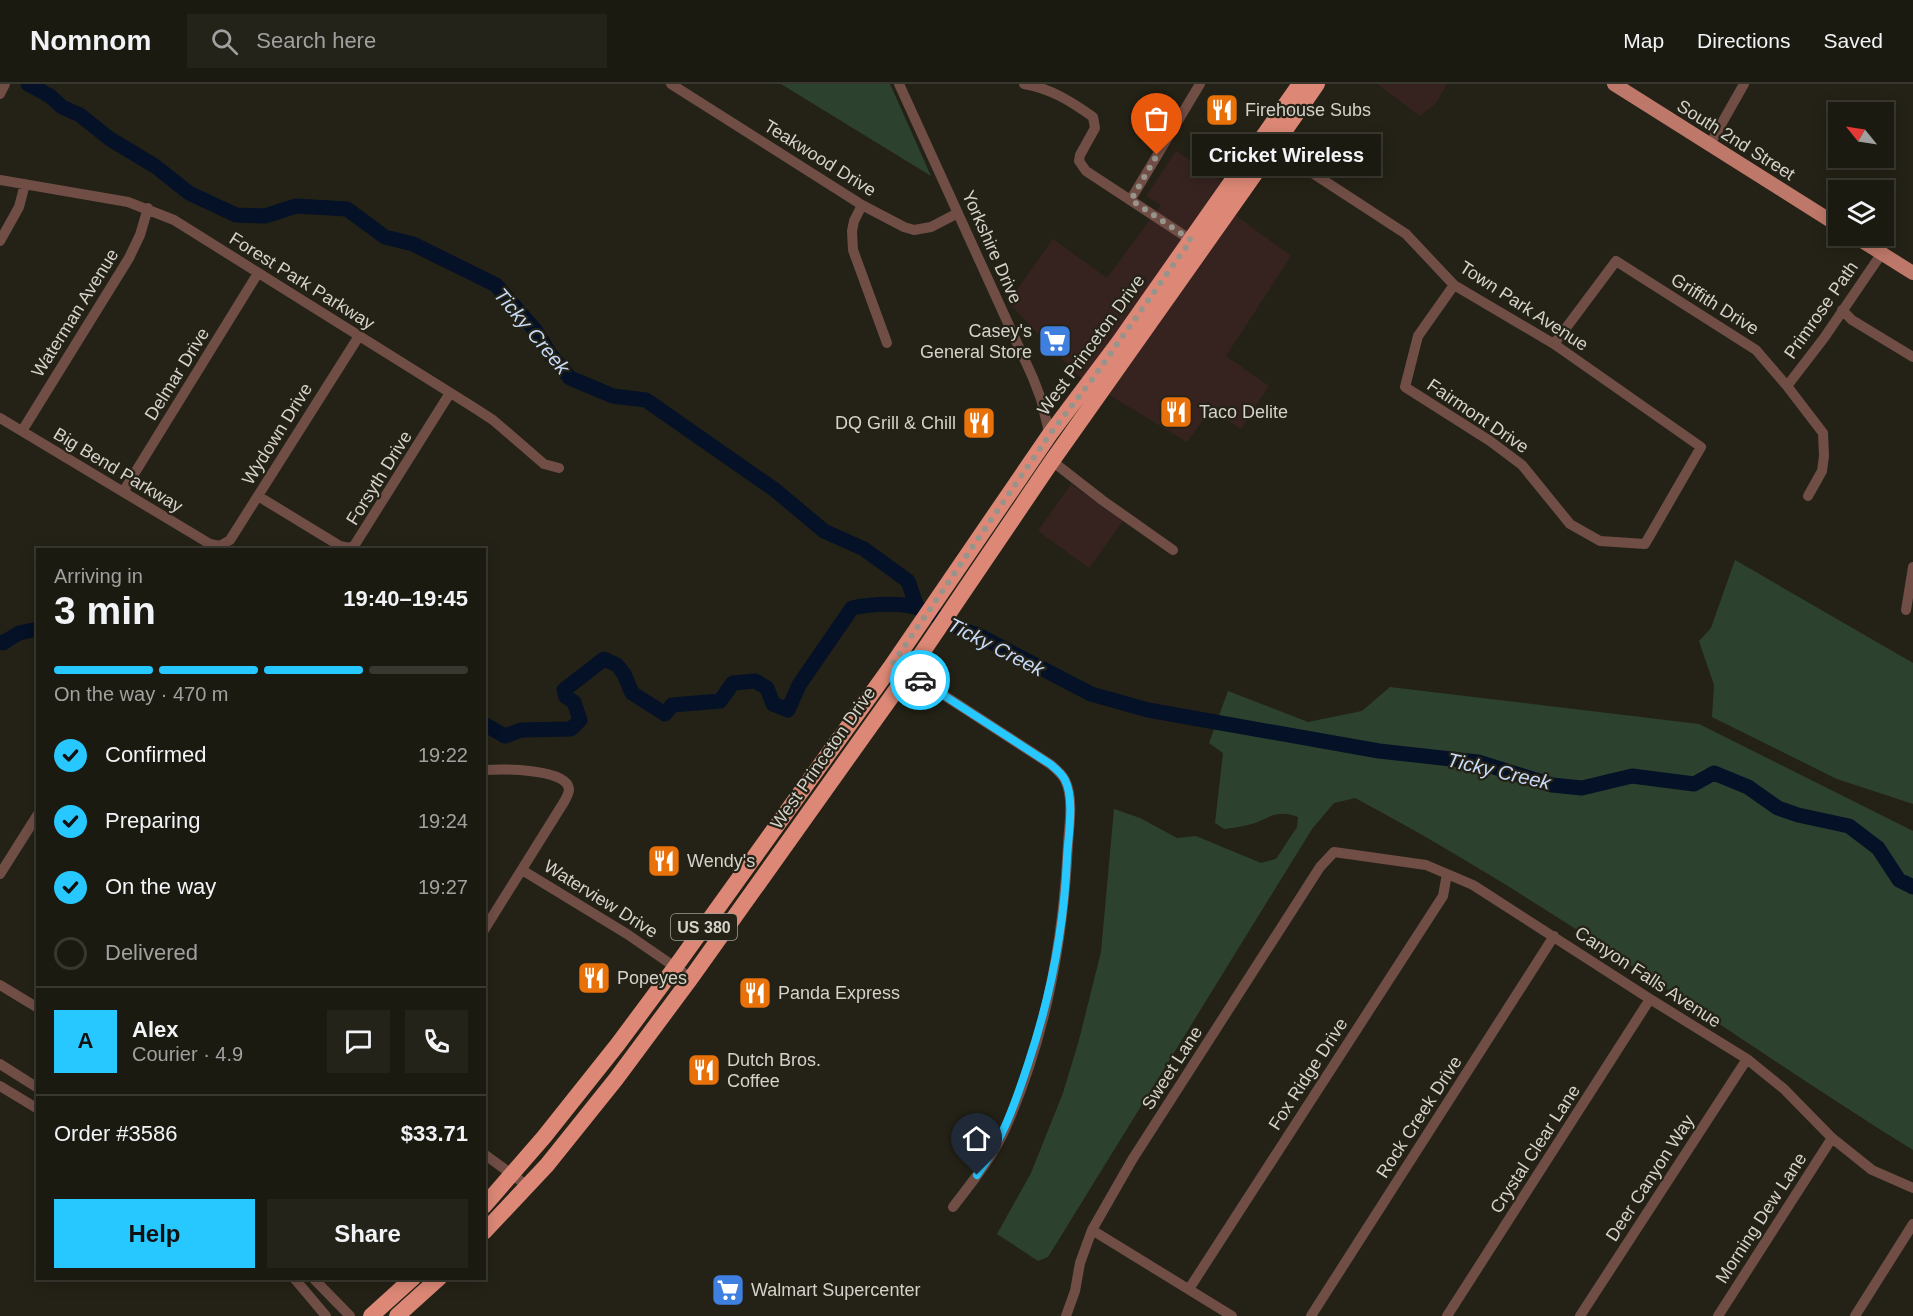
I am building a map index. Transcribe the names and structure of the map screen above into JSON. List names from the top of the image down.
{
  "streets": {
    "highway": ["West Princeton Drive", "US 380"],
    "main road": ["South 2nd Street"],
    "street": [
      "Teakwood Drive",
      "Yorkshire Drive",
      "Forest Park Parkway",
      "Griffith Drive",
      "Town Park Avenue",
      "Primrose Path",
      "Waterman Avenue",
      "Delmar Drive",
      "Fairmont Drive",
      "Wydown Drive",
      "Big Bend Parkway",
      "Forsyth Drive",
      "Waterview Drive",
      "Canyon Falls Avenue",
      "Sweet Lane",
      "Fox Ridge Drive",
      "Rock Creek Drive",
      "Crystal Clear Lane",
      "Deer Canyon Way",
      "Morning Dew Lane"
    ]
  },
  "crossings": [
    ["Teakwood Drive", "Yorkshire Drive"],
    ["Yorkshire Drive", "West Princeton Drive"],
    ["Forest Park Parkway", "Waterman Avenue"],
    ["Forest Park Parkway", "Delmar Drive"],
    ["Forest Park Parkway", "Wydown Drive"],
    ["Forest Park Parkway", "Forsyth Drive"],
    ["Griffith Drive", "Town Park Avenue"],
    ["Griffith Drive", "Primrose Path"],
    ["Town Park Avenue", "West Princeton Drive"],
    ["Town Park Avenue", "Fairmont Drive"],
    ["Waterman Avenue", "Big Bend Parkway"],
    ["West Princeton Drive", "Waterview Drive"],
    ["Delmar Drive", "Big Bend Parkway"],
    ["Wydown Drive", "Big Bend Parkway"],
    ["Wydown Drive", "Forsyth Drive"],
    ["Canyon Falls Avenue", "Sweet Lane"],
    ["Canyon Falls Avenue", "Fox Ridge Drive"],
    ["Canyon Falls Avenue", "Rock Creek Drive"],
    ["Canyon Falls Avenue", "Crystal Clear Lane"],
    ["Canyon Falls Avenue", "Deer Canyon Way"],
    ["Canyon Falls Avenue", "Morning Dew Lane"]
  ],
  "water": ["Ticky Creek"],
  "places": {
    "restaurant": [
      "Firehouse Subs",
      "Taco Delite",
      "DQ Grill & Chill",
      "Wendy's",
      "Popeyes",
      "Panda Express",
      "Dutch Bros. Coffee"
    ],
    "other": ["Cricket Wireless"],
    "supermarket": ["Casey's General Store", "Walmart Supercenter"]
  },
  "north": "top left",
  "page": {
    "header": "Nomnom",
    "search": "Search here",
    "nav": ["Map", "Directions", "Saved"],
    "bubble": "Cricket Wireless",
    "heading": ["3 min", "Arriving in", "19:40–19:45"],
    "panel": [
      "Alex",
      "Courier · 4.9",
      "Order #3586",
      "$33.71"
    ],
    "bar": "On the way · 470 m",
    "list": [
      ["Confirmed", "19:22"],
      ["Preparing", "19:24"],
      ["On the way", "19:27"],
      "Delivered"
    ],
    "round": "A",
    "buttons": ["Help", "Share"]
  }
}
